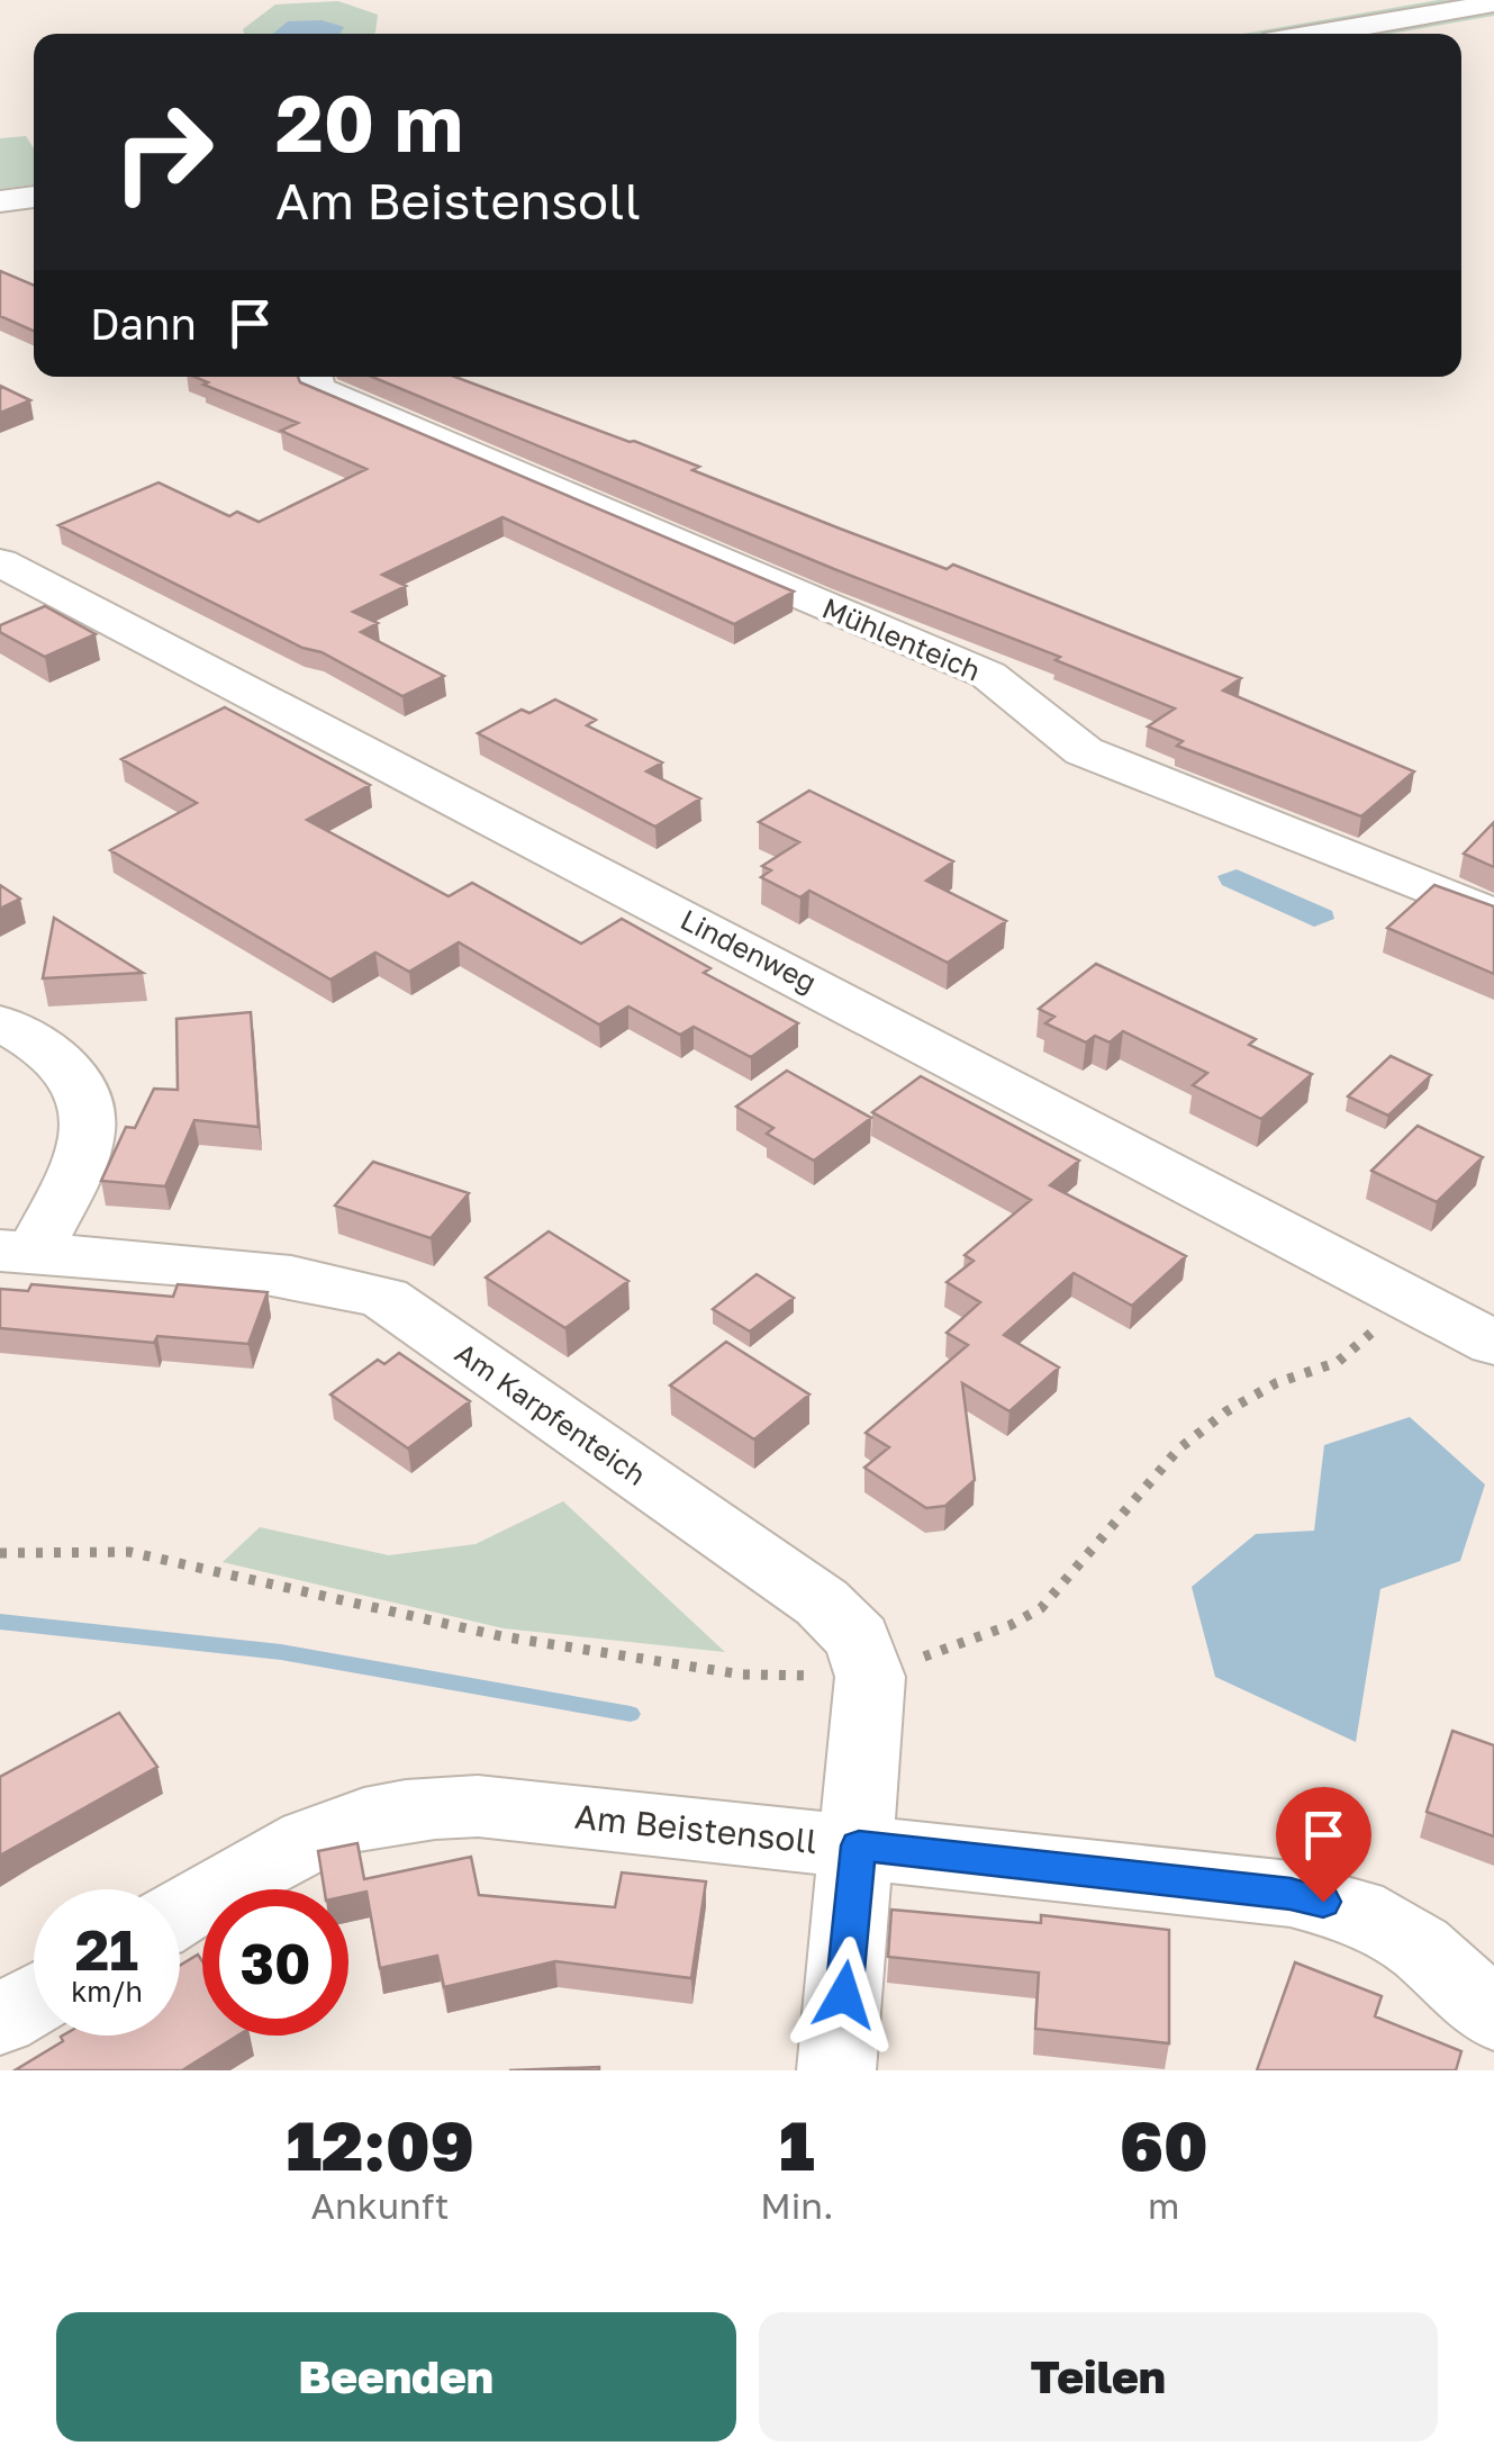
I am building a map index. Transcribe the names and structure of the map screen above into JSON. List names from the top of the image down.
{
  "streets": {
    "street": [
      "Mühlenteich",
      "Lindenweg",
      "Am Karpfenteich",
      "Am Beistensoll"
    ]
  },
  "crossings": [
    ["Am Karpfenteich", "Am Beistensoll"]
  ],
  "page": {
    "turn": ["20 m", "Am Beistensoll"],
    "then": "Dann",
    "speed": "21 km/h",
    "limit": "30",
    "eta": [
      "12:09",
      "Ankunft",
      "1",
      "Min.",
      "60",
      "m"
    ],
    "buttons": ["Beenden", "Teilen"]
  }
}
